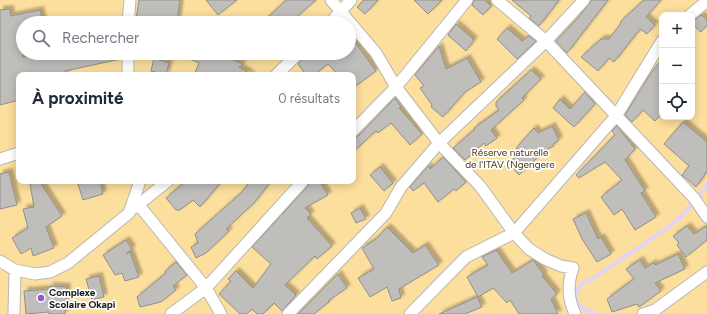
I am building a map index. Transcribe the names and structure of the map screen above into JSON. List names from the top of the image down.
{
  "parks": ["Réserve naturelle de l'ITAV (Ngengere"],
  "places": ["Complexe Scolaire Okapi"],
  "page": {
    "map_buttons": ["+", "−"],
    "search": "Rechercher",
    "heading": ["À proximité", "0 résultats"]
  }
}
